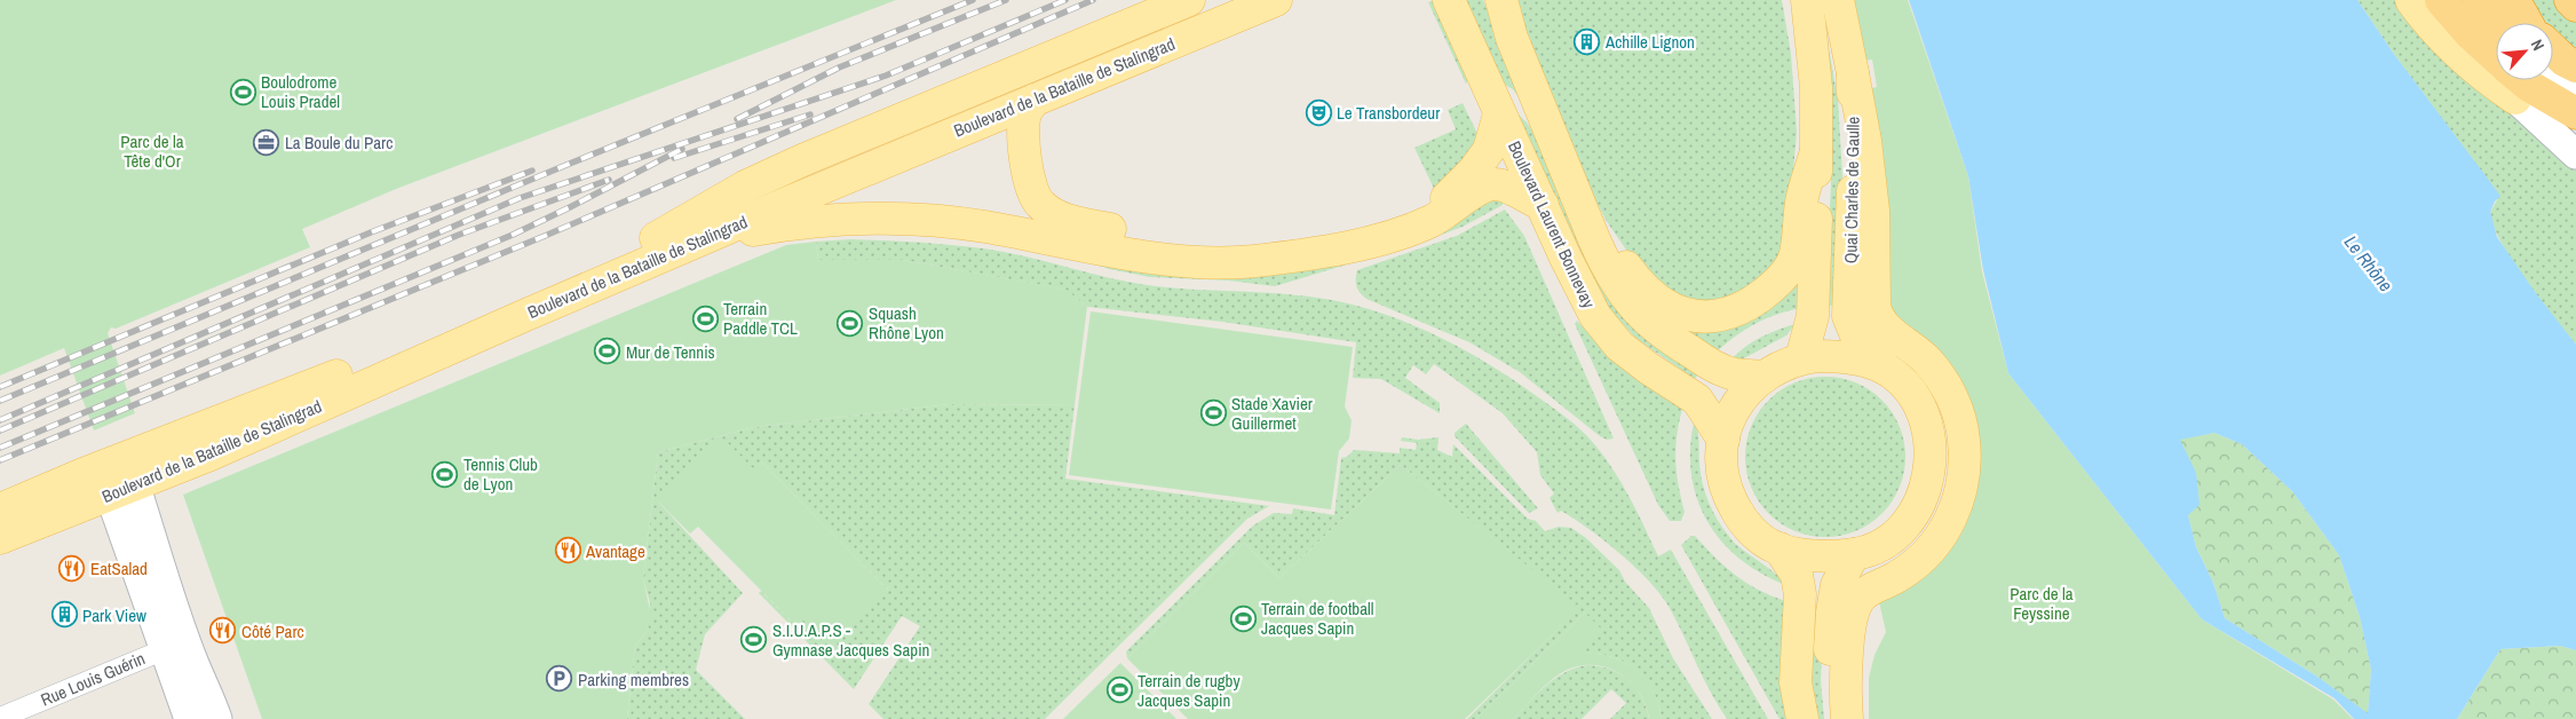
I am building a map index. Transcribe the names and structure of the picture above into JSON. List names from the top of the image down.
{
  "streets": {
    "main road": ["Boulevard de la Bataille de Stalingrad", "Quai Charles de Gaulle", "Boulevard Laurent Bonnevay"],
    "street": ["Rue Louis Guérin"]
  },
  "water": ["Le Rhône"],
  "parks": ["Parc de la Tête d'Or", "Parc de la Feyssine"],
  "places": {
    "building": ["Achille Lignon", "Park View"],
    "sports": [
      "Boulodrome Louis Pradel",
      "Terrain Paddle TCL",
      "Squash Rhône Lyon",
      "Mur de Tennis",
      "Stade Xavier Guillermet",
      "Tennis Club de Lyon",
      "Terrain de football Jacques Sapin",
      "S.I.U.A.P.S - Gymnase Jacques Sapin",
      "Terrain de rugby Jacques Sapin"
    ],
    "theatre": ["Le Transbordeur"],
    "office": ["La Boule du Parc"],
    "restaurant": ["Avantage", "EatSalad", "Côté Parc"],
    "parking": ["Parking membres"]
  },
  "north": "top right"
}
